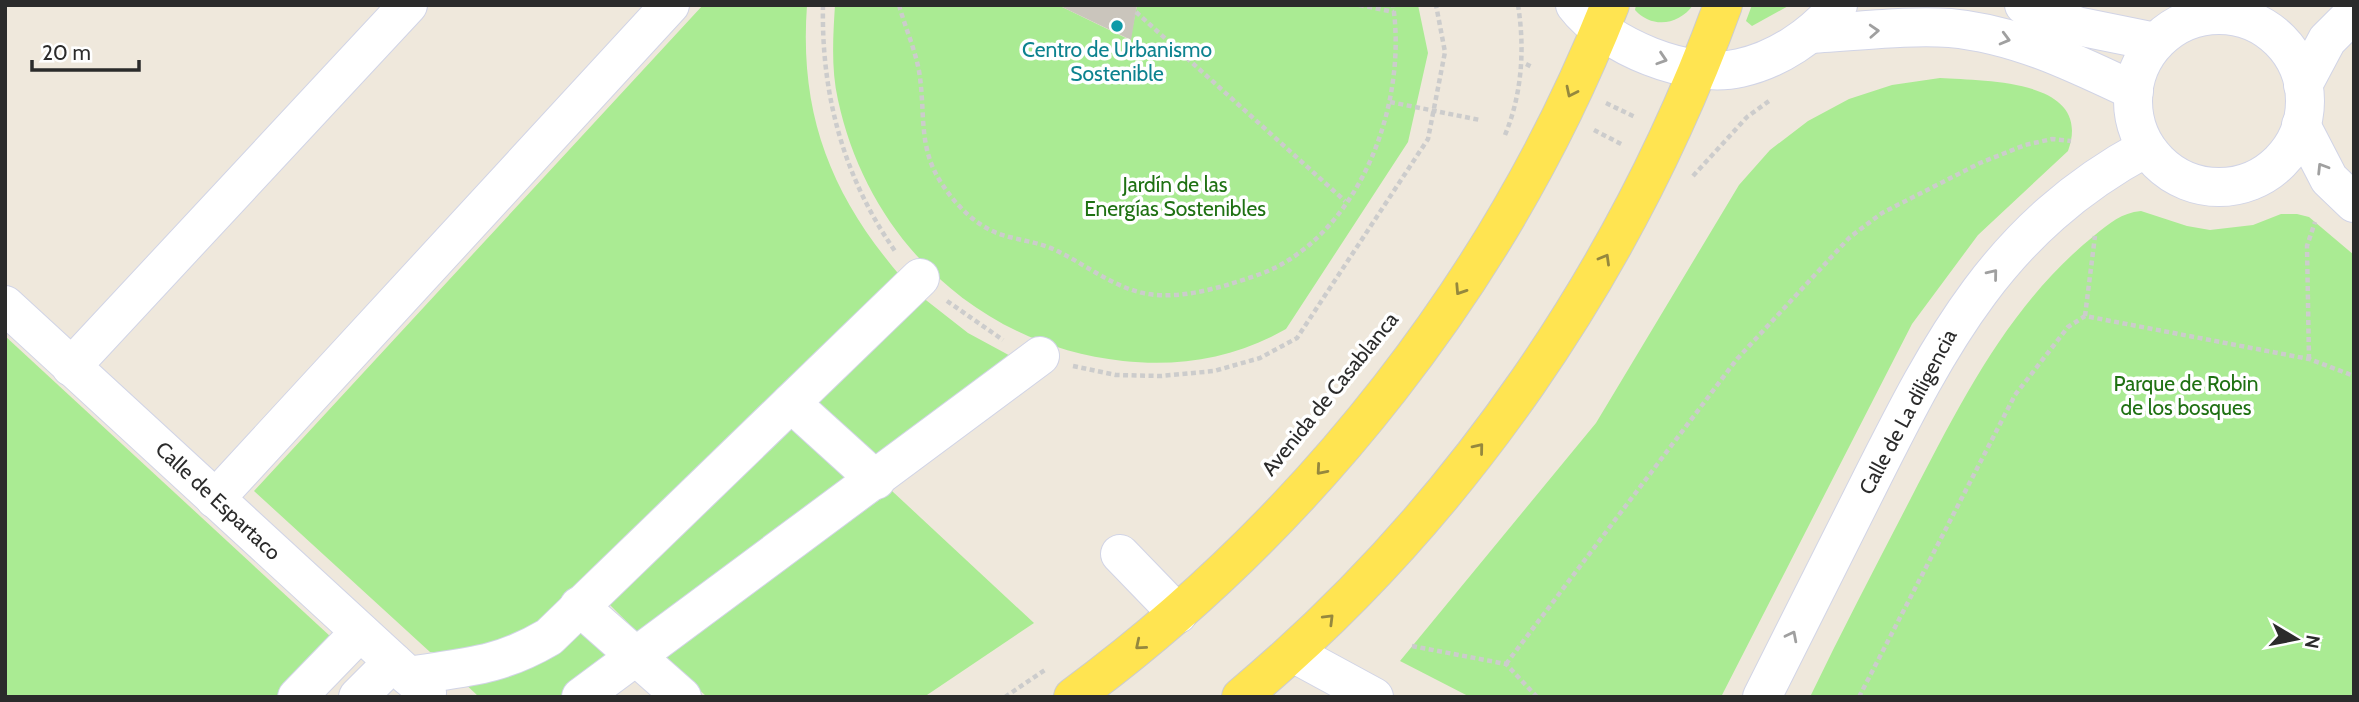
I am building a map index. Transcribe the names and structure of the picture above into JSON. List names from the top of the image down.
{
  "streets": {
    "main road": ["Avenida de Casablanca"],
    "street": ["Calle de La diligencia", "Calle de Espartaco"]
  },
  "one_way": ["Calle de La diligencia"],
  "parks": ["Jardín de las Energías Sostenibles", "Parque de Robin de los bosques"],
  "places": ["Centro de Urbanismo Sostenible"],
  "scale_bar": "20 m",
  "north": "right"
}
